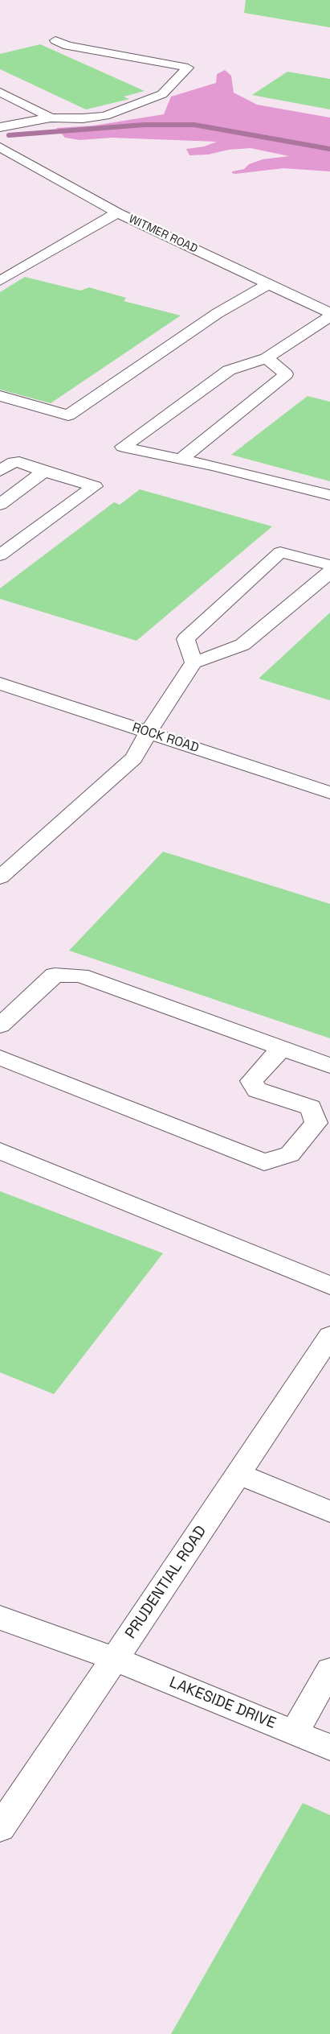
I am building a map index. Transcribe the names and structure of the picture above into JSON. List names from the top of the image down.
{
  "streets": {
    "street": [
      "WITMER ROAD",
      "ROCK ROAD",
      "PRUDENTIAL ROAD",
      "LAKESIDE DRIVE"
    ]
  },
  "crossings": [
    ["PRUDENTIAL ROAD", "LAKESIDE DRIVE"]
  ]
}
